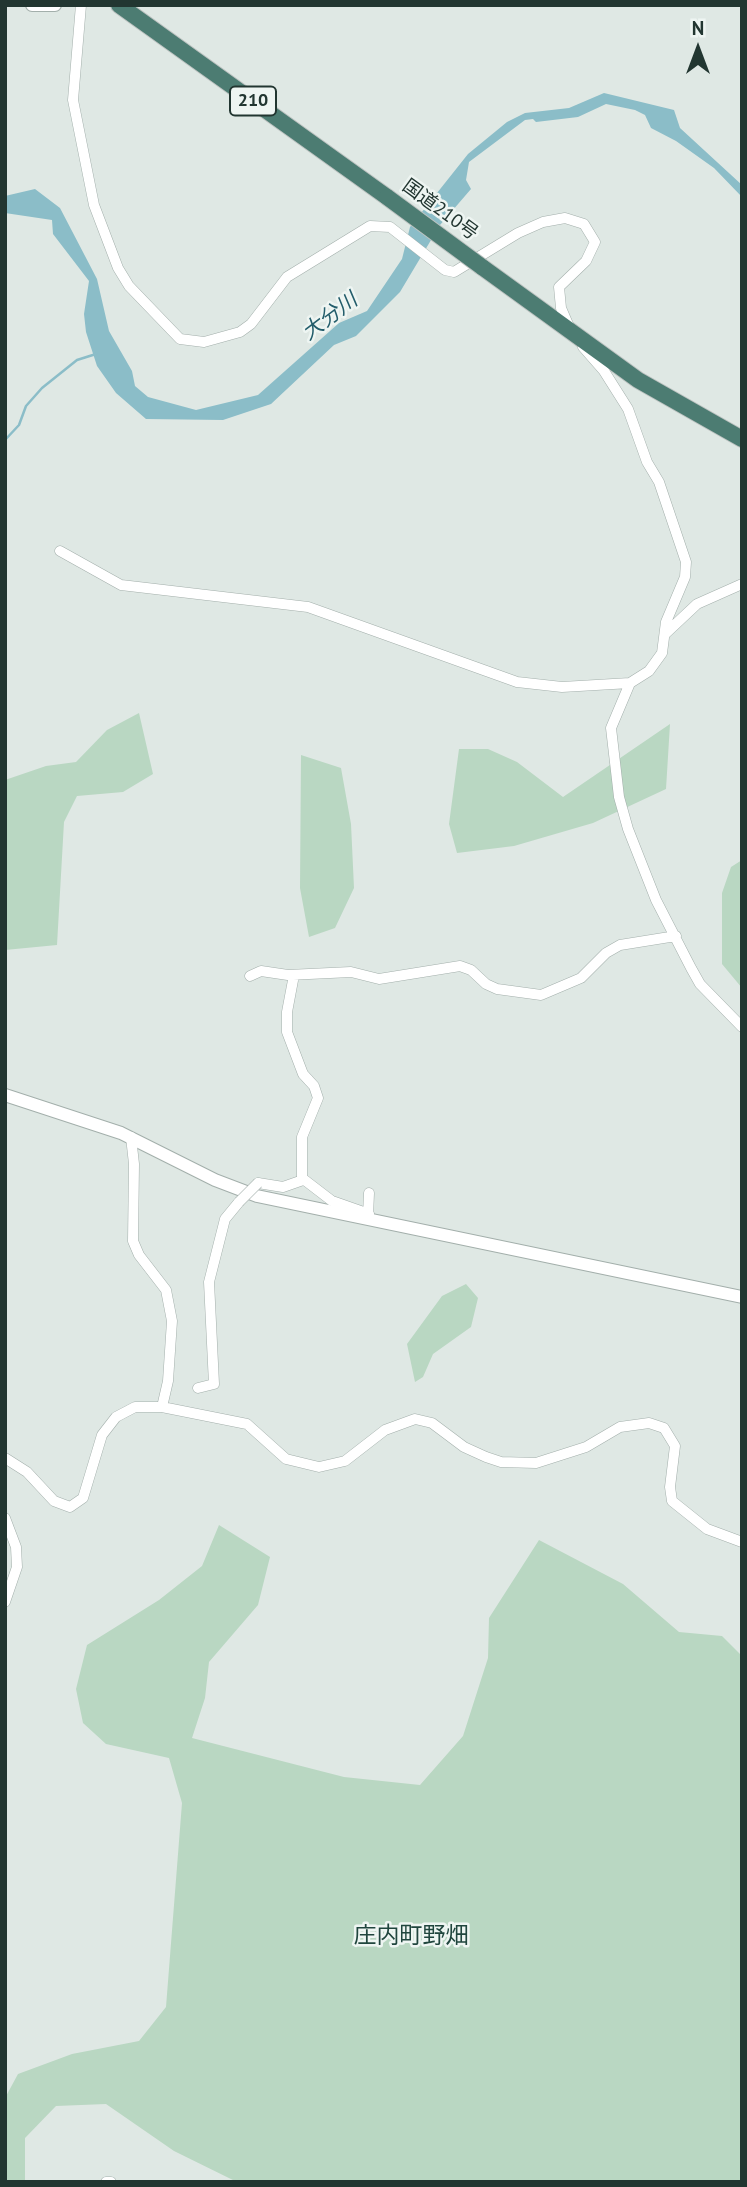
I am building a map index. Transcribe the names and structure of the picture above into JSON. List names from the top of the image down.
{
  "streets": {
    "highway": ["210", "国道210号"]
  },
  "districts": ["庄内町野畑"],
  "water": ["大分川"],
  "north": "top"
}
